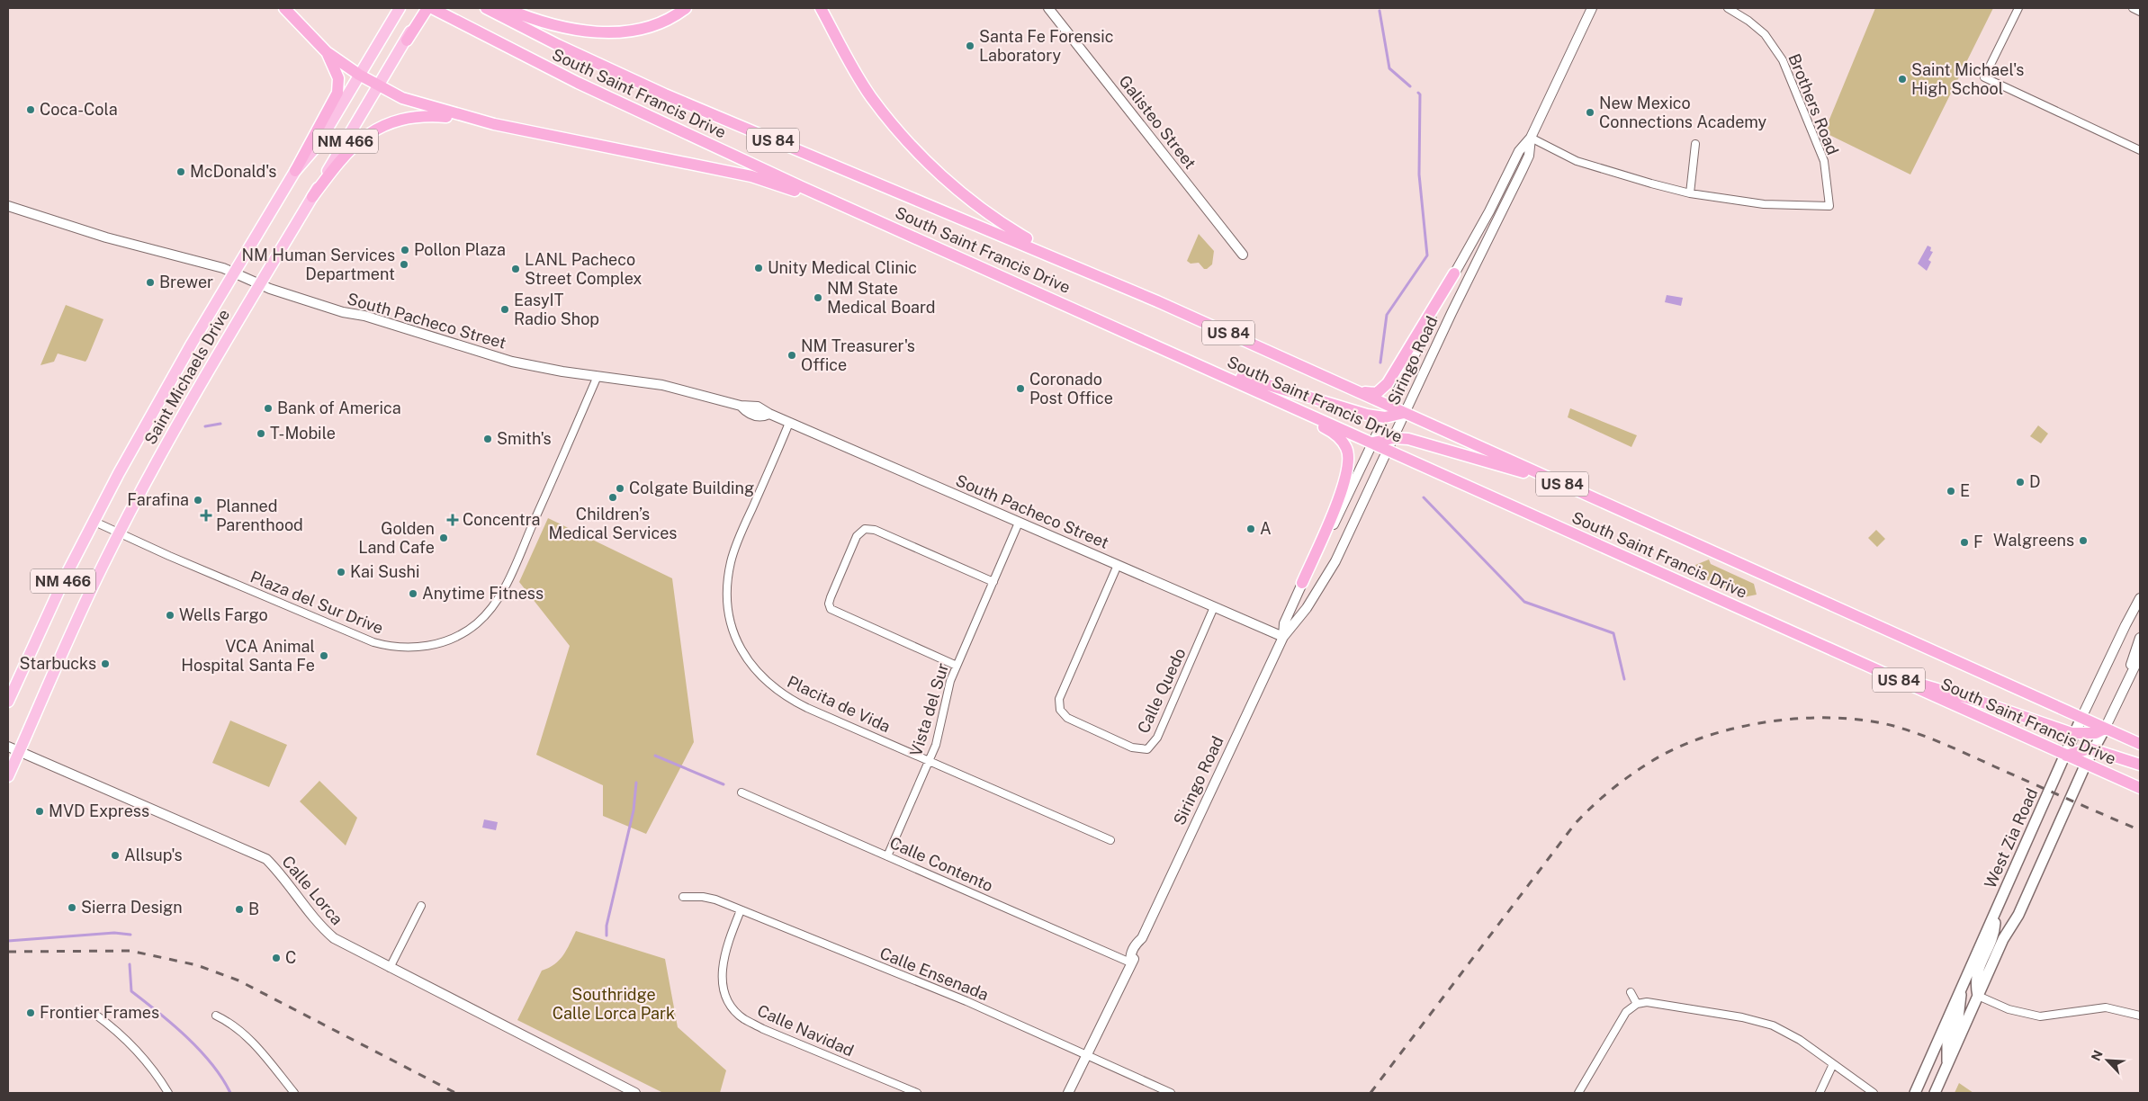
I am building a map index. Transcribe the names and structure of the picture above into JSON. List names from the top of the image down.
{
  "streets": {
    "highway": ["South Saint Francis Drive", "US 84"],
    "main road": ["NM 466", "Saint Michaels Drive", "West Zia Road"],
    "street": [
      "Brothers Road",
      "Galisteo Street",
      "South Pacheco Street",
      "Siringo Road",
      "Plaza del Sur Drive",
      "Calle Quedo",
      "Placita de Vida",
      "Vista del Sur",
      "Calle Contento",
      "Calle Lorca",
      "Calle Ensenada",
      "Calle Navidad"
    ]
  },
  "crossings": [
    ["South Saint Francis Drive", "Siringo Road"],
    ["South Saint Francis Drive", "West Zia Road"],
    ["South Pacheco Street", "Siringo Road"],
    ["South Pacheco Street", "Saint Michaels Drive"],
    ["South Pacheco Street", "Plaza del Sur Drive"],
    ["South Pacheco Street", "Calle Quedo"],
    ["South Pacheco Street", "Placita de Vida"],
    ["South Pacheco Street", "Vista del Sur"],
    ["Siringo Road", "Calle Contento"],
    ["Siringo Road", "Calle Ensenada"],
    ["Saint Michaels Drive", "Plaza del Sur Drive"],
    ["Saint Michaels Drive", "Calle Lorca"],
    ["Placita de Vida", "Vista del Sur"],
    ["Vista del Sur", "Calle Contento"],
    ["Calle Ensenada", "Calle Navidad"]
  ],
  "parks": ["Southridge Calle Lorca Park"],
  "places": {
    "other": [
      "Santa Fe Forensic Laboratory",
      "Saint Michael's High School",
      "Coca-Cola",
      "New Mexico Connections Academy",
      "McDonald's",
      "Pollon Plaza",
      "NM Human Services Department",
      "Unity Medical Clinic",
      "LANL Pacheco Street Complex",
      "Brewer",
      "NM State Medical Board",
      "EasyIT Radio Shop",
      "NM Treasurer's Office",
      "Coronado Post Office",
      "Bank of America",
      "T-Mobile",
      "Smith's",
      "D",
      "Colgate Building",
      "E",
      "Children’s Medical Services",
      "Farafina",
      "A",
      "Golden Land Cafe",
      "Walgreens",
      "F",
      "Kai Sushi",
      "Anytime Fitness",
      "Wells Fargo",
      "VCA Animal Hospital Santa Fe",
      "Starbucks",
      "MVD Express",
      "Allsup's",
      "Sierra Design",
      "B",
      "C",
      "Frontier Frames"
    ],
    "health": ["Planned Parenthood", "Concentra"]
  },
  "north": "top left"
}
